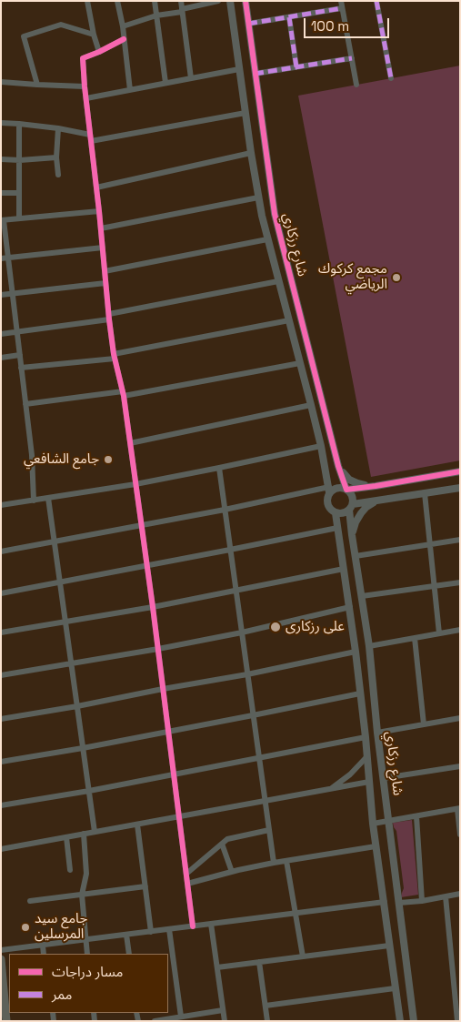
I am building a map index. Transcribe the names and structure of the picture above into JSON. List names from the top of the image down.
{
  "streets": {
    "street": ["شارع رزكاري"]
  },
  "places": [
    "مجمع كركوك الرياضي",
    "جامع الشافعي",
    "على رزكارى",
    "جامع سيد المرسلين"
  ],
  "legend": ["مسار دراجات", "ممر"],
  "scale_bar": "100 m"
}
